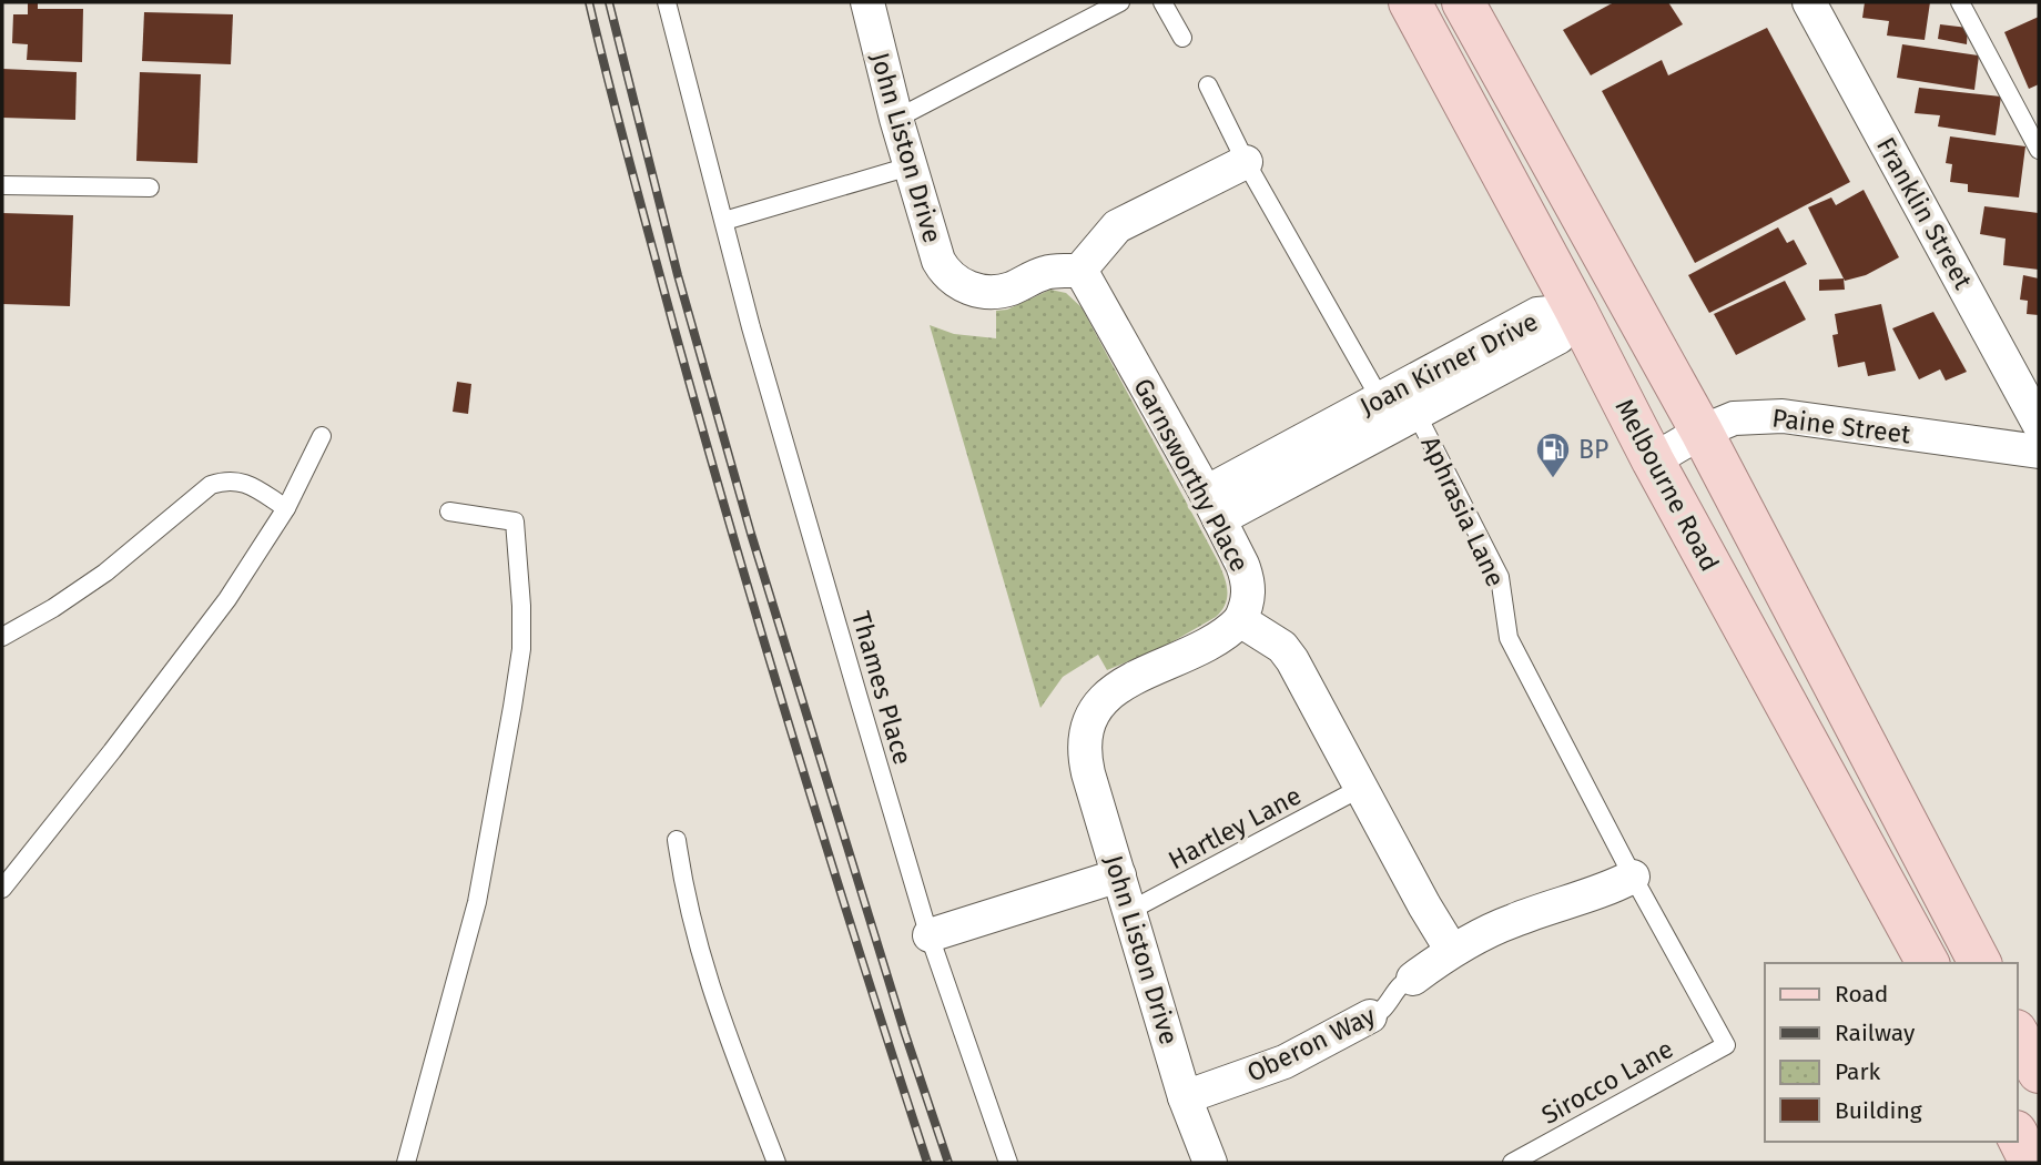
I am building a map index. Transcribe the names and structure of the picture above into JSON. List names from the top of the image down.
{
  "streets": {
    "main road": ["Melbourne Road"],
    "street": [
      "John Liston Drive",
      "Franklin Street",
      "Joan Kirner Drive",
      "Paine Street",
      "Garnsworthy Place",
      "Aphrasia Lane",
      "Oberon Way"
    ],
    "lane": ["Thames Place", "Hartley Lane", "Sirocco Lane"]
  },
  "crossings": [
    ["John Liston Drive", "Garnsworthy Place"],
    ["John Liston Drive", "Hartley Lane"],
    ["John Liston Drive", "Oberon Way"],
    ["Joan Kirner Drive", "Garnsworthy Place"],
    ["Joan Kirner Drive", "Melbourne Road"],
    ["Joan Kirner Drive", "Aphrasia Lane"],
    ["Paine Street", "Melbourne Road"],
    ["Aphrasia Lane", "Oberon Way"],
    ["Aphrasia Lane", "Sirocco Lane"]
  ],
  "places": {
    "fuel station": ["BP"]
  },
  "legend": [
    "Road",
    "Railway",
    "Park",
    "Building"
  ]
}
